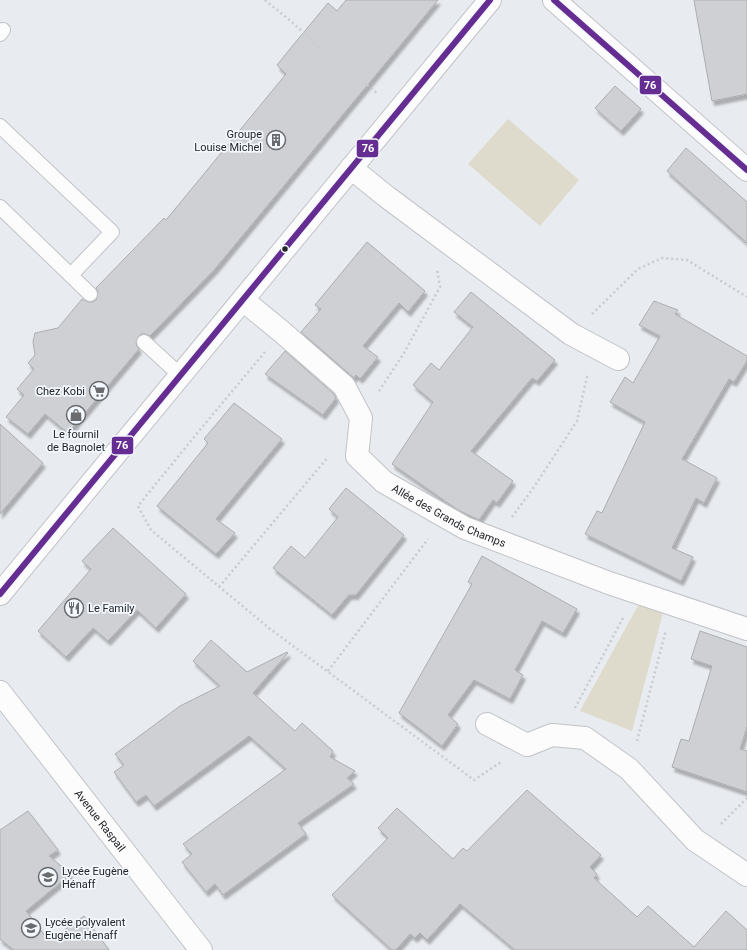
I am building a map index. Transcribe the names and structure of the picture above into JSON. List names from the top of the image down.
{
  "streets": {
    "street": ["Allée des Grands Champs", "Avenue Raspail"]
  },
  "places": {
    "building": ["Groupe Louise Michel"],
    "supermarket": ["Chez Kobi"],
    "shop": ["Le fournil de Bagnolet"],
    "restaurant": ["Le Family"],
    "school or university": ["Lycée Eugène Hénaff", "Lycée polyvalent Eugène Henaff"]
  },
  "lines": ["transit line 76"]
}
